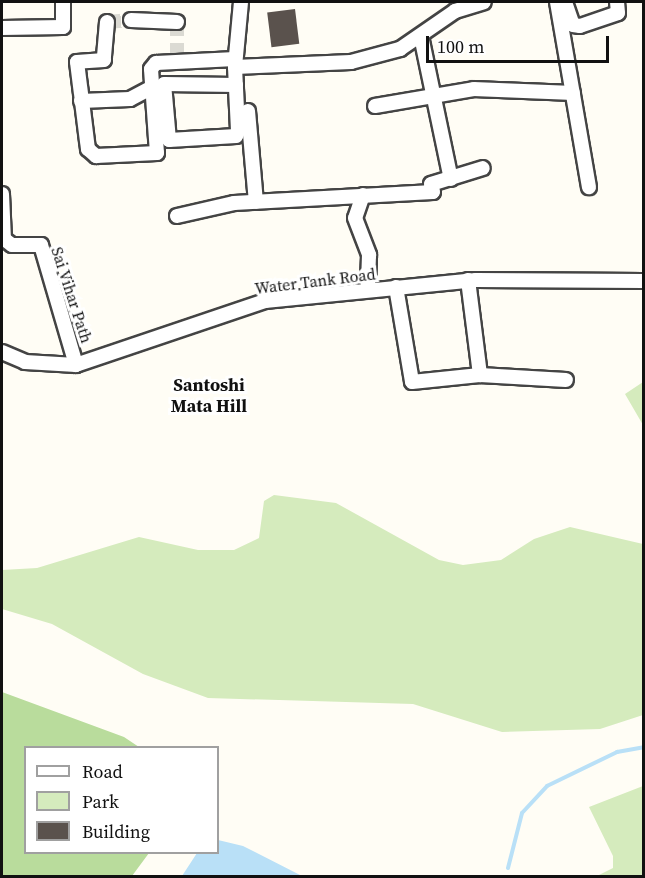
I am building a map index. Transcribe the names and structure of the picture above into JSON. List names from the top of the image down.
{
  "streets": {
    "street": ["Water Tank Road", "Sai Vihar Path"]
  },
  "crossings": [
    ["Water Tank Road", "Sai Vihar Path"]
  ],
  "districts": ["Santoshi Mata Hill"],
  "legend": ["Road", "Park", "Building"],
  "scale_bar": "100 m"
}
